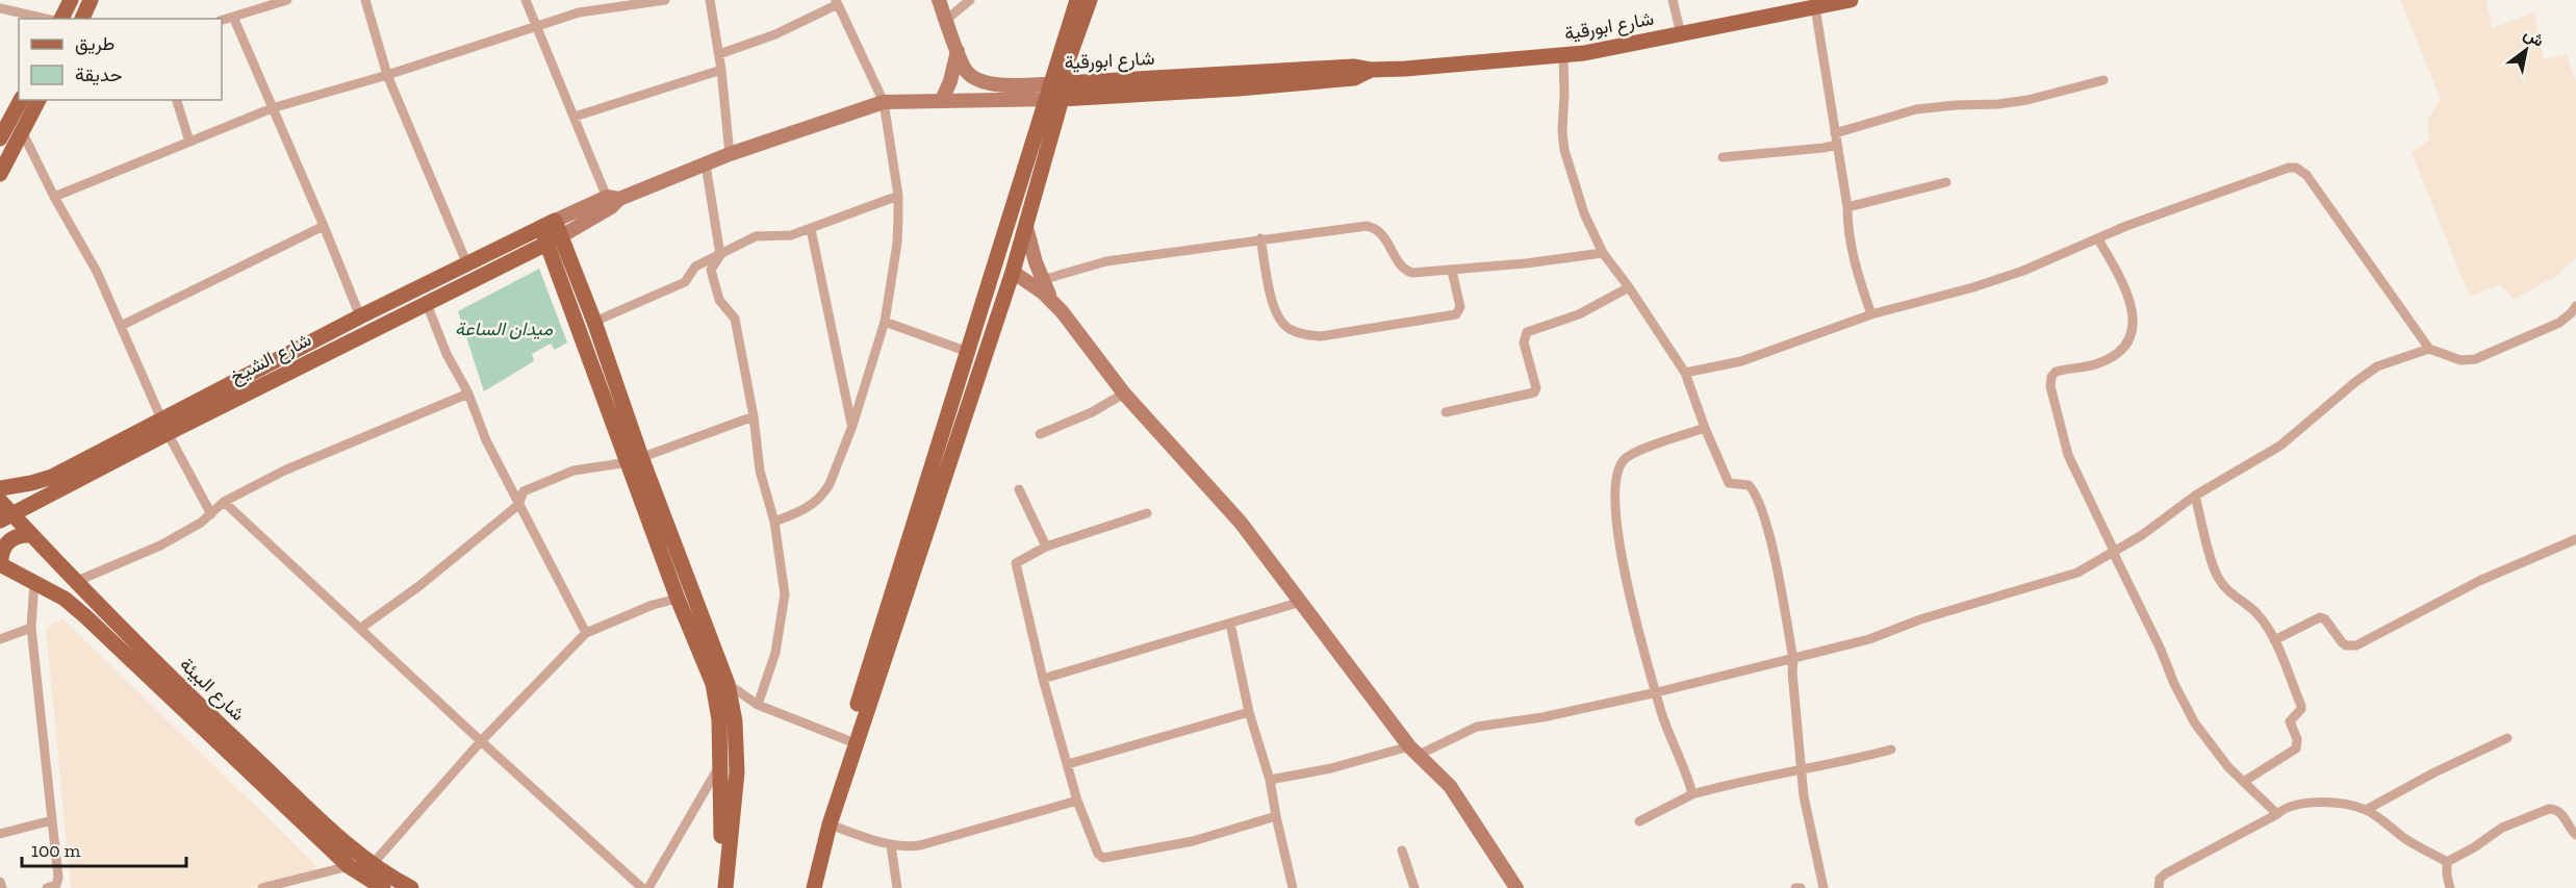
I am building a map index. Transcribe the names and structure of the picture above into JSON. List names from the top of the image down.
{
  "streets": {
    "main road": ["شارع ابورقية", "شارع الشيخ", "شارع البيئة"]
  },
  "crossings": [
    ["شارع الشيخ", "شارع البيئة"]
  ],
  "parks": ["ميدان الساعة"],
  "legend": ["طريق", "حديقة"],
  "scale_bar": "100 m",
  "north": "top right"
}
